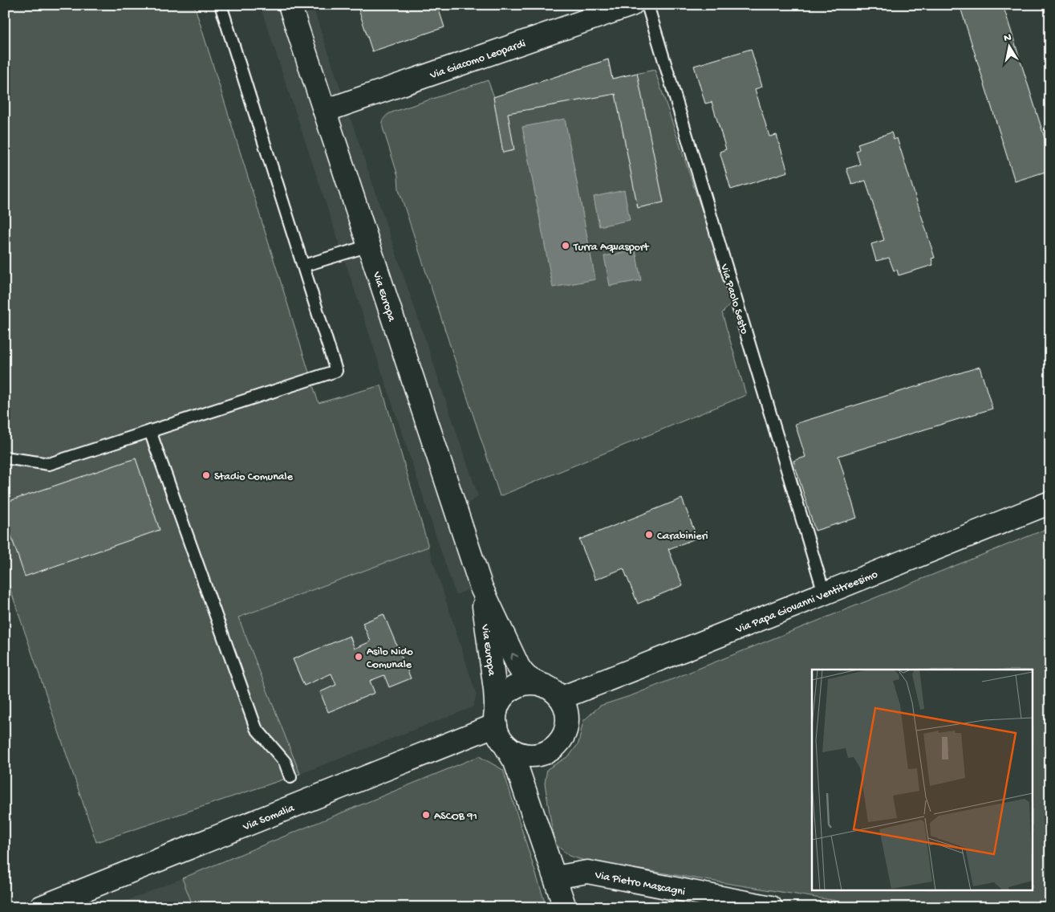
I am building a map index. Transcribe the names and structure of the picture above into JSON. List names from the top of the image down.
{
  "streets": {
    "street": [
      "Via Giacomo Leopardi",
      "Via Europa",
      "Via Papa Giovanni Ventitreesimo",
      "Via Somalia",
      "Via Pietro Mascagni"
    ],
    "lane": ["Via Paolo Sesto"]
  },
  "crossings": [
    ["Via Giacomo Leopardi", "Via Europa"],
    ["Via Europa", "Via Papa Giovanni Ventitreesimo"],
    ["Via Europa", "Via Somalia"],
    ["Via Paolo Sesto", "Via Papa Giovanni Ventitreesimo"],
    ["Via Papa Giovanni Ventitreesimo", "Via Somalia"]
  ],
  "places": [
    "Turra Aqvasport",
    "Stadio Comunale",
    "Carabinieri",
    "Asilo Nido Comunale",
    "ASCOB 91"
  ],
  "north": "top"
}
